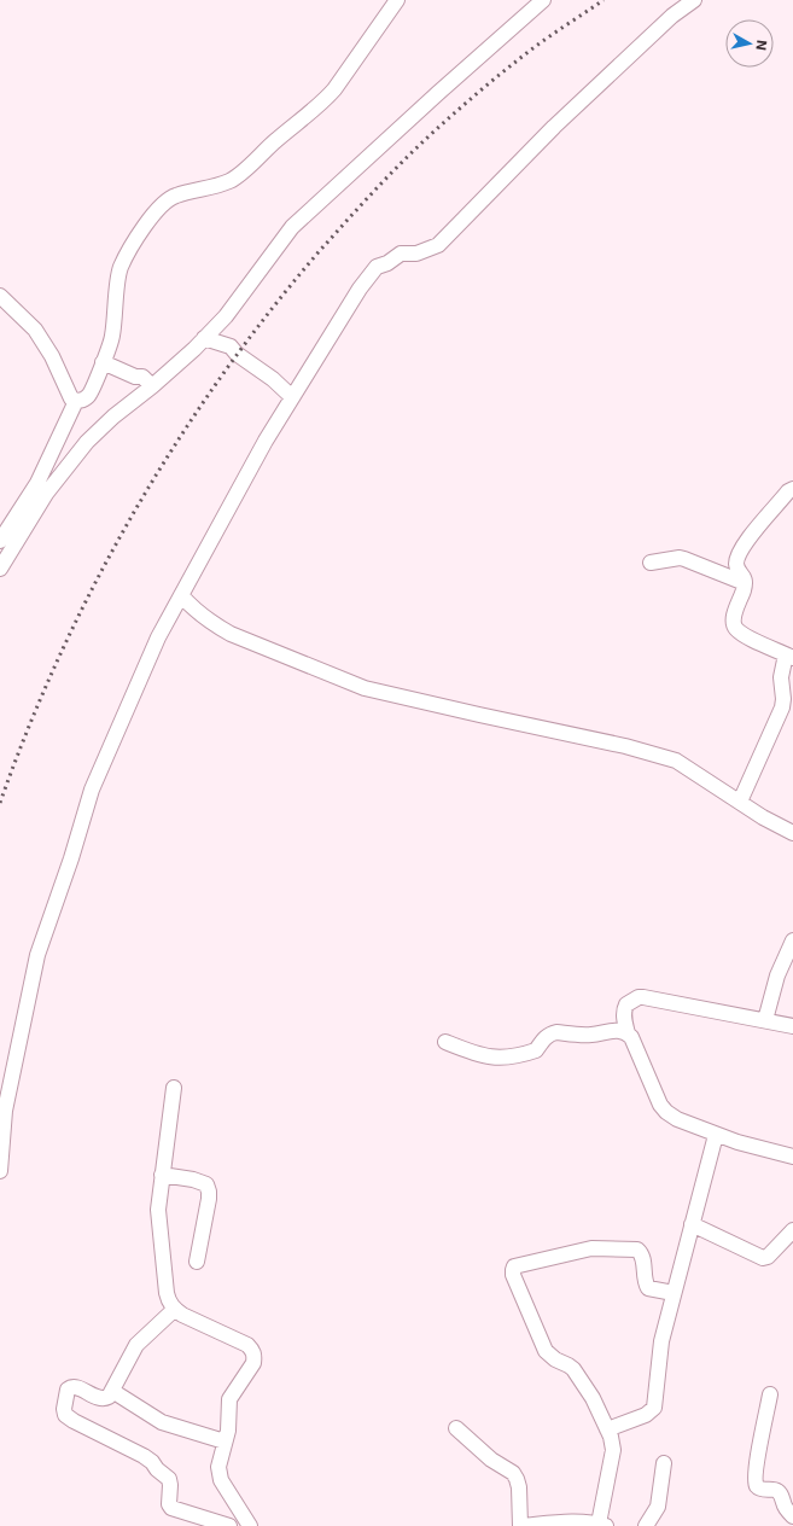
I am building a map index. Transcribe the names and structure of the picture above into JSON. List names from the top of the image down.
{
  "north": "right"
}
